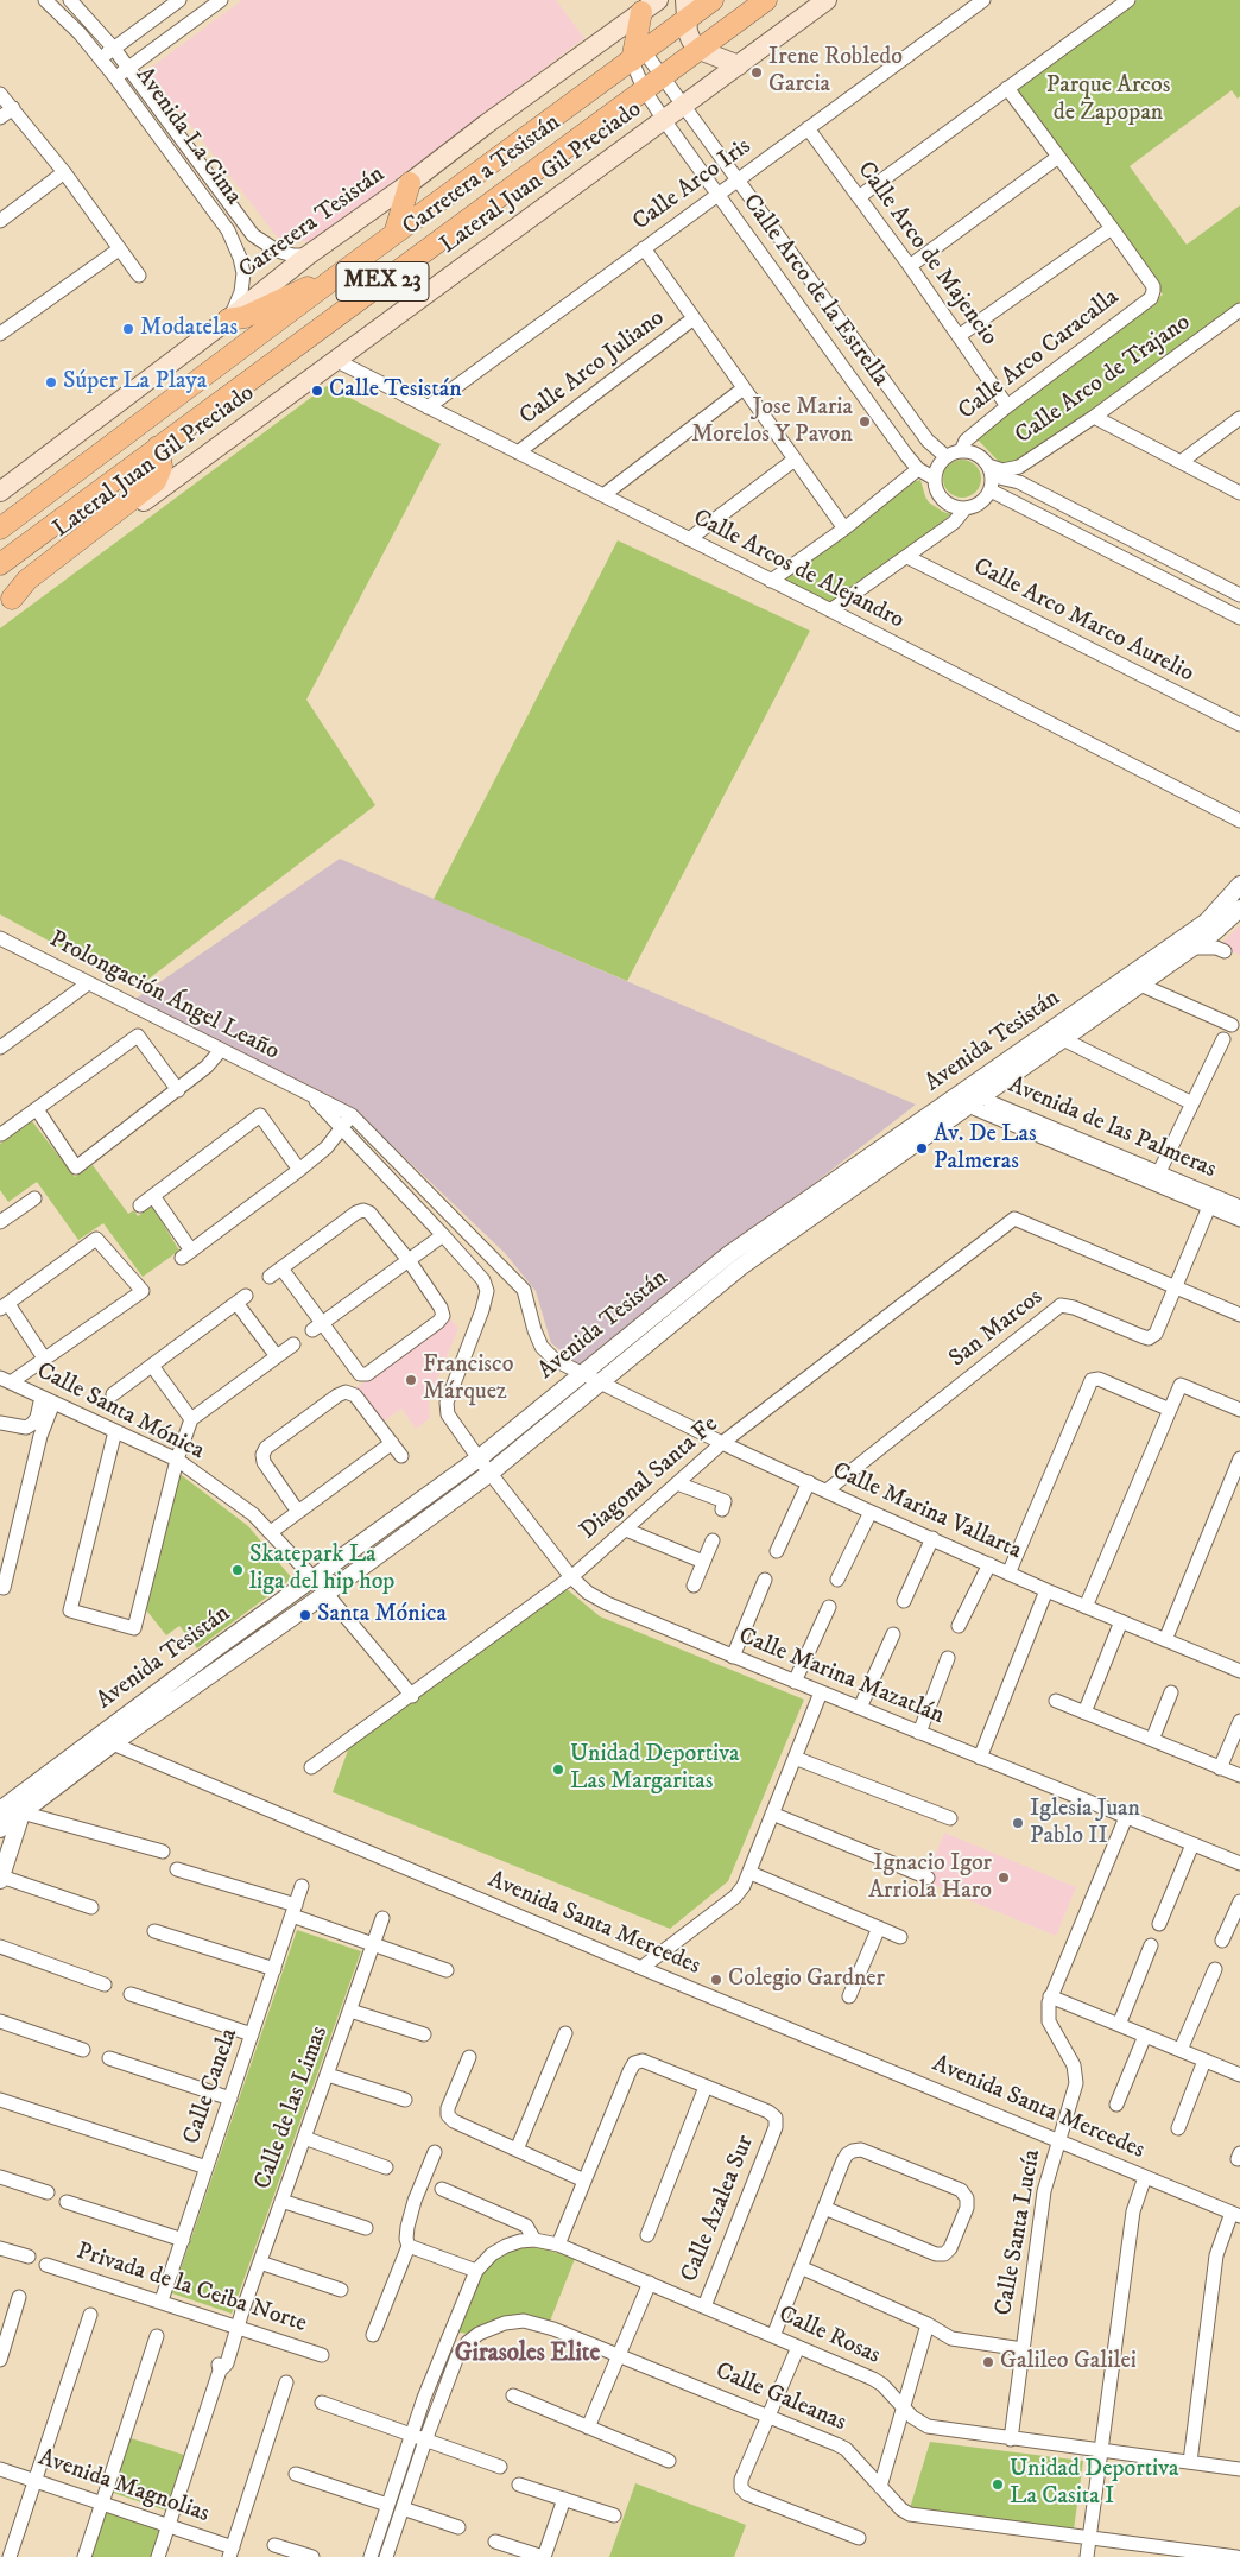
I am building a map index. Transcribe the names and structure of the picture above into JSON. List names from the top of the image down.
{
  "streets": {
    "main road": [
      "Carretera a Tesistán",
      "Lateral Juan Gil Preciado",
      "Carretera Tesistán",
      "MEX 23"
    ],
    "street": [
      "Avenida La Cima",
      "Calle Arco Iris",
      "Calle Arco de Majencio",
      "Calle Arco de la Estrella",
      "Calle Arco Caracalla",
      "Calle Arco Juliano",
      "Calle Arco de Trajano",
      "Calle Arcos de Alejandro",
      "Calle Arco Marco Aurelio",
      "Prolongación Ángel Leaño",
      "Avenida Tesistán",
      "Avenida de las Palmeras",
      "San Marcos",
      "Calle Santa Mónica",
      "Diagonal Santa Fe",
      "Calle Marina Vallarta",
      "Calle Marina Mazatlán",
      "Avenida Santa Mercedes",
      "Calle Canela",
      "Calle de las Limas",
      "Calle Azalea Sur",
      "Calle Santa Lucía",
      "Privada de la Ceiba Norte",
      "Calle Rosas",
      "Calle Galeanas",
      "Avenida Magnolias"
    ]
  },
  "crossings": [
    ["Avenida La Cima", "Carretera Tesistán"],
    ["Carretera a Tesistán", "Calle Arco de la Estrella"],
    ["Lateral Juan Gil Preciado", "Calle Arco de la Estrella"],
    ["Lateral Juan Gil Preciado", "Calle Arcos de Alejandro"],
    ["Calle Arco Iris", "Calle Arco de Majencio"],
    ["Calle Arco Iris", "Calle Arco de la Estrella"],
    ["Calle Arco Iris", "Calle Arcos de Alejandro"],
    ["Calle Arco de Majencio", "Calle Arco Caracalla"],
    ["Calle Arco de la Estrella", "Calle Arco Caracalla"],
    ["Calle Arco de la Estrella", "Calle Arco de Trajano"],
    ["Calle Arco Caracalla", "Calle Arco de Trajano"],
    ["Calle Arco Juliano", "Calle Arcos de Alejandro"],
    ["Prolongación Ángel Leaño", "Avenida Tesistán"],
    ["Prolongación Ángel Leaño", "Calle Marina Vallarta"],
    ["Avenida Tesistán", "Avenida de las Palmeras"],
    ["Avenida Tesistán", "Calle Santa Mónica"],
    ["Avenida Tesistán", "Calle Marina Vallarta"],
    ["Avenida Tesistán", "Calle Marina Mazatlán"],
    ["Avenida Tesistán", "Avenida Santa Mercedes"],
    ["Avenida de las Palmeras", "San Marcos"],
    ["San Marcos", "Diagonal Santa Fe"],
    ["San Marcos", "Calle Marina Vallarta"],
    ["Calle Santa Mónica", "Diagonal Santa Fe"],
    ["Diagonal Santa Fe", "Calle Marina Vallarta"],
    ["Diagonal Santa Fe", "Calle Marina Mazatlán"],
    ["Avenida Santa Mercedes", "Calle Santa Lucía"],
    ["Calle Canela", "Privada de la Ceiba Norte"],
    ["Calle de las Limas", "Privada de la Ceiba Norte"],
    ["Calle de las Limas", "Avenida Magnolias"],
    ["Calle Azalea Sur", "Calle Rosas"],
    ["Calle Santa Lucía", "Calle Rosas"]
  ],
  "districts": ["Girasoles Elite"],
  "parks": ["Parque Arcos de Zapopan"],
  "places": [
    "Irene Robledo Garcia",
    "Modatelas",
    "Súper La Playa",
    "Calle Tesistán",
    "Jose Maria Morelos Y Pavon",
    "Av. De Las Palmeras",
    "Francisco Márquez",
    "Skatepark La liga del hip hop",
    "Santa Mónica",
    "Unidad Deportiva Las Margaritas",
    "Iglesia Juan Pablo II",
    "Ignacio Igor Arriola Haro",
    "Colegio Gardner",
    "Galileo Galilei",
    "Unidad Deportiva La Casita I"
  ]
}
